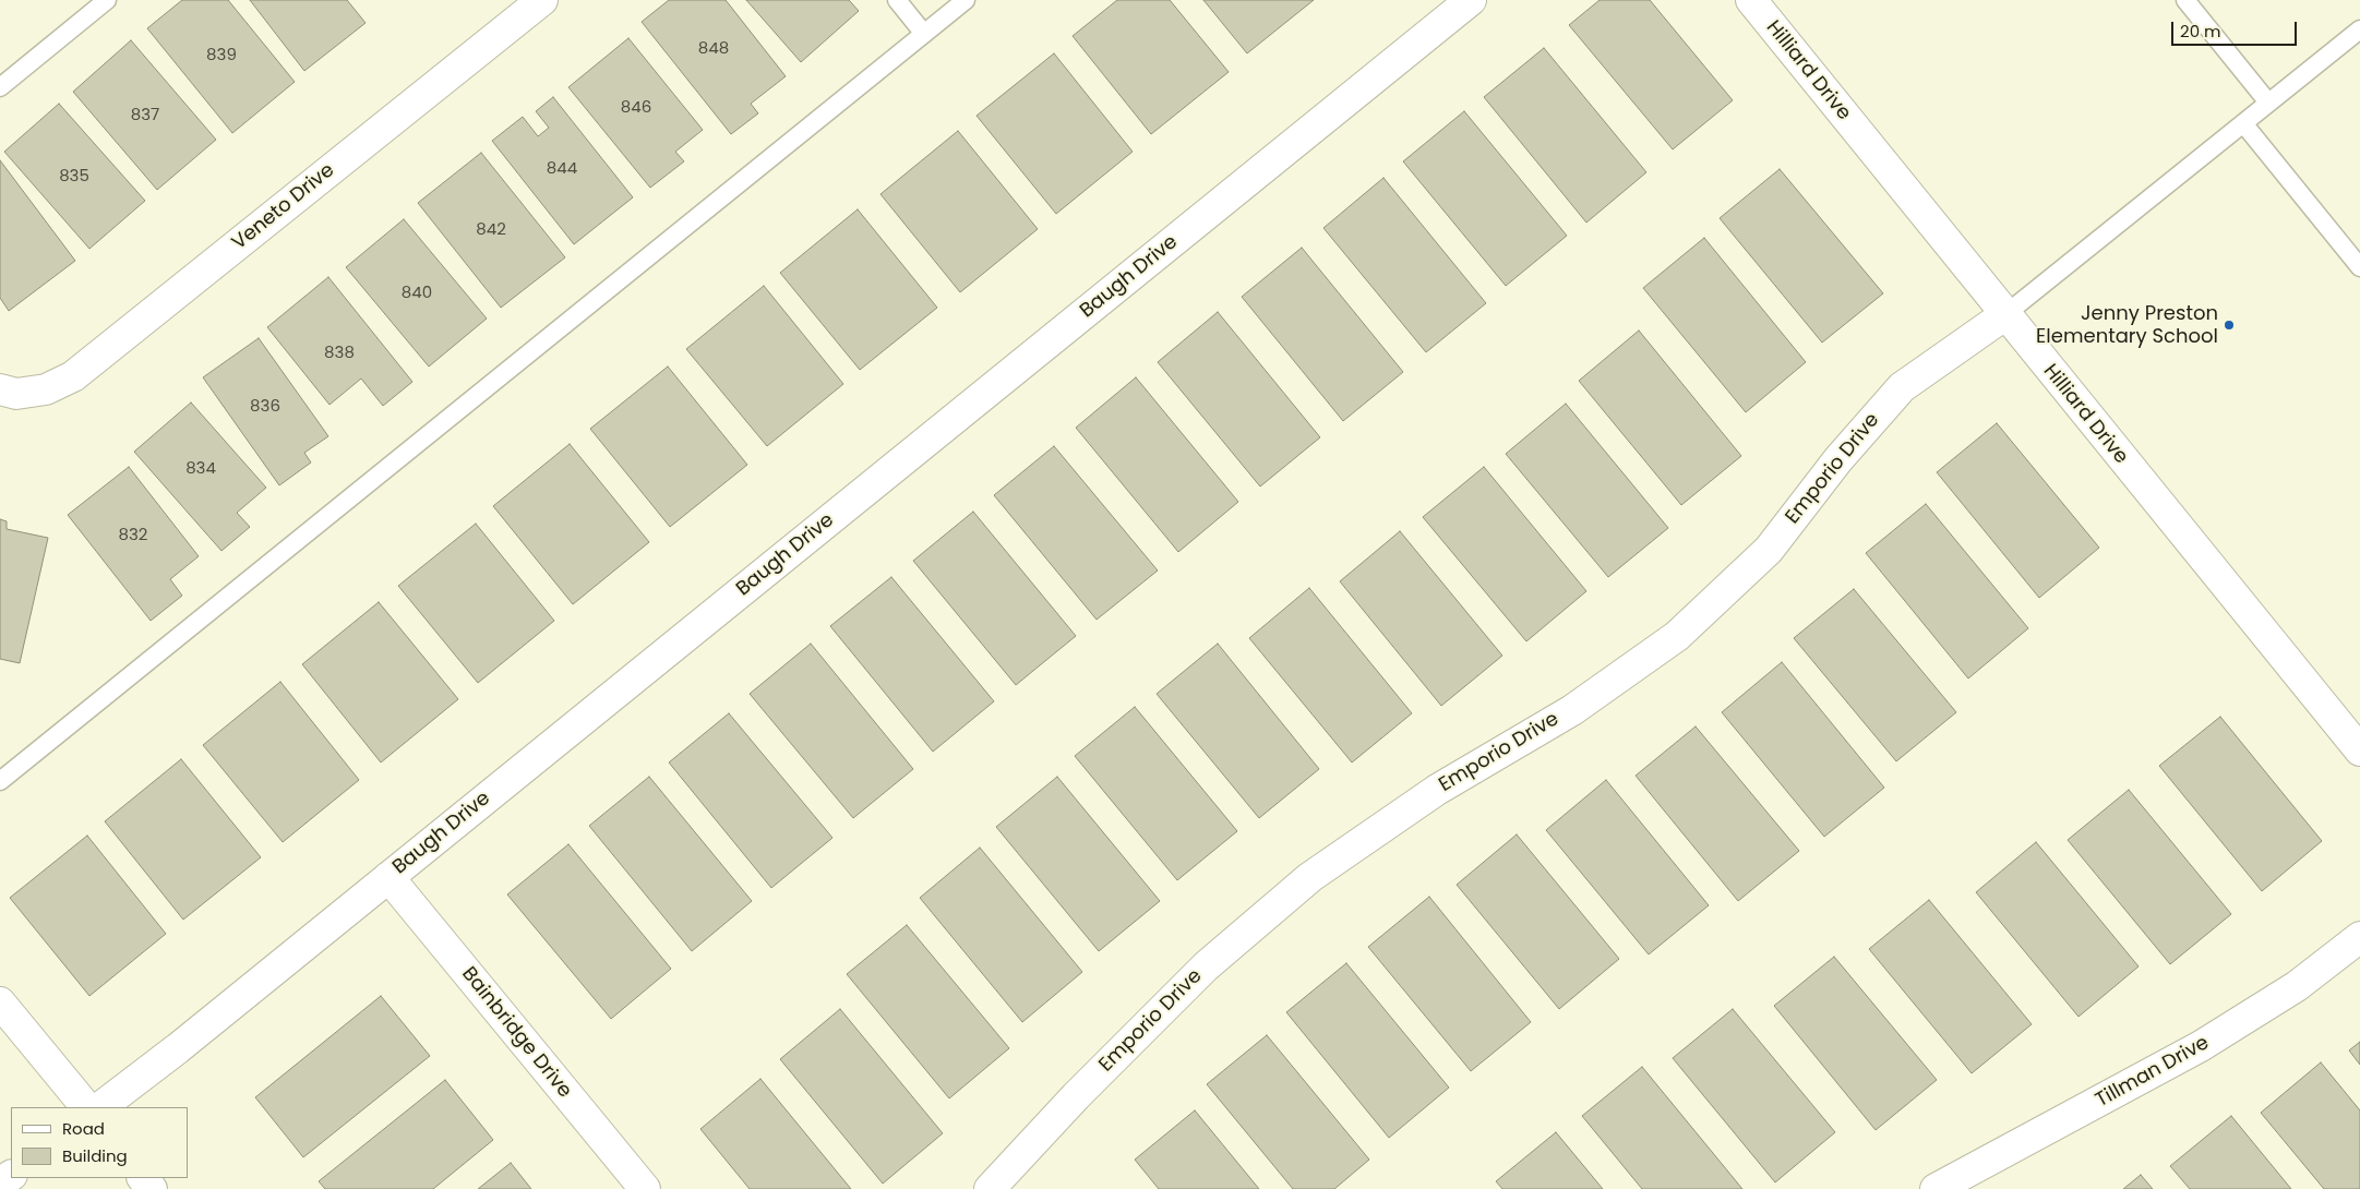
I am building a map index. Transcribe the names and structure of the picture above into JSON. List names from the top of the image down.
{
  "streets": {
    "street": [
      "Hilliard Drive",
      "Veneto Drive",
      "Baugh Drive",
      "Emporio Drive",
      "Bainbridge Drive",
      "Tillman Drive"
    ]
  },
  "crossings": [
    ["Hilliard Drive", "Emporio Drive"],
    ["Baugh Drive", "Bainbridge Drive"]
  ],
  "places": ["Jenny Preston Elementary School"],
  "house_numbers": [
    "848",
    "839",
    "846",
    "837",
    "844",
    "835",
    "842",
    "840",
    "838",
    "836",
    "834",
    "832"
  ],
  "legend": ["Road", "Building"],
  "scale_bar": "20 m"
}
